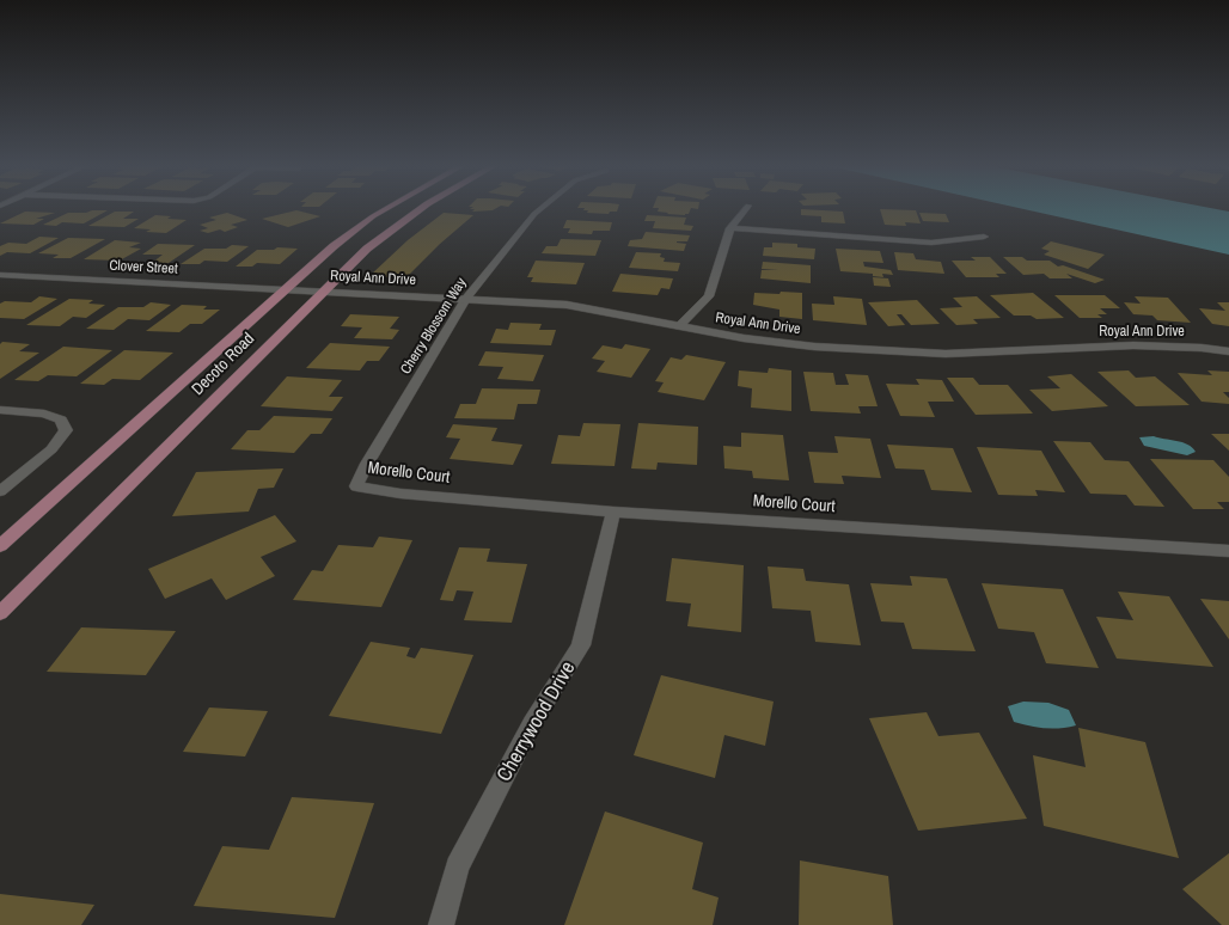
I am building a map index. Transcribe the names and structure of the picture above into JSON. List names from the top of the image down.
{
  "streets": {
    "main road": ["Decoto Road"],
    "street": [
      "Clover Street",
      "Royal Ann Drive",
      "Cherry Blossom Way",
      "Morello Court",
      "Cherrywood Drive"
    ]
  },
  "crossings": [
    ["Clover Street", "Royal Ann Drive"],
    ["Clover Street", "Decoto Road"],
    ["Royal Ann Drive", "Cherry Blossom Way"],
    ["Royal Ann Drive", "Decoto Road"],
    ["Cherry Blossom Way", "Morello Court"],
    ["Morello Court", "Cherrywood Drive"]
  ]
}
